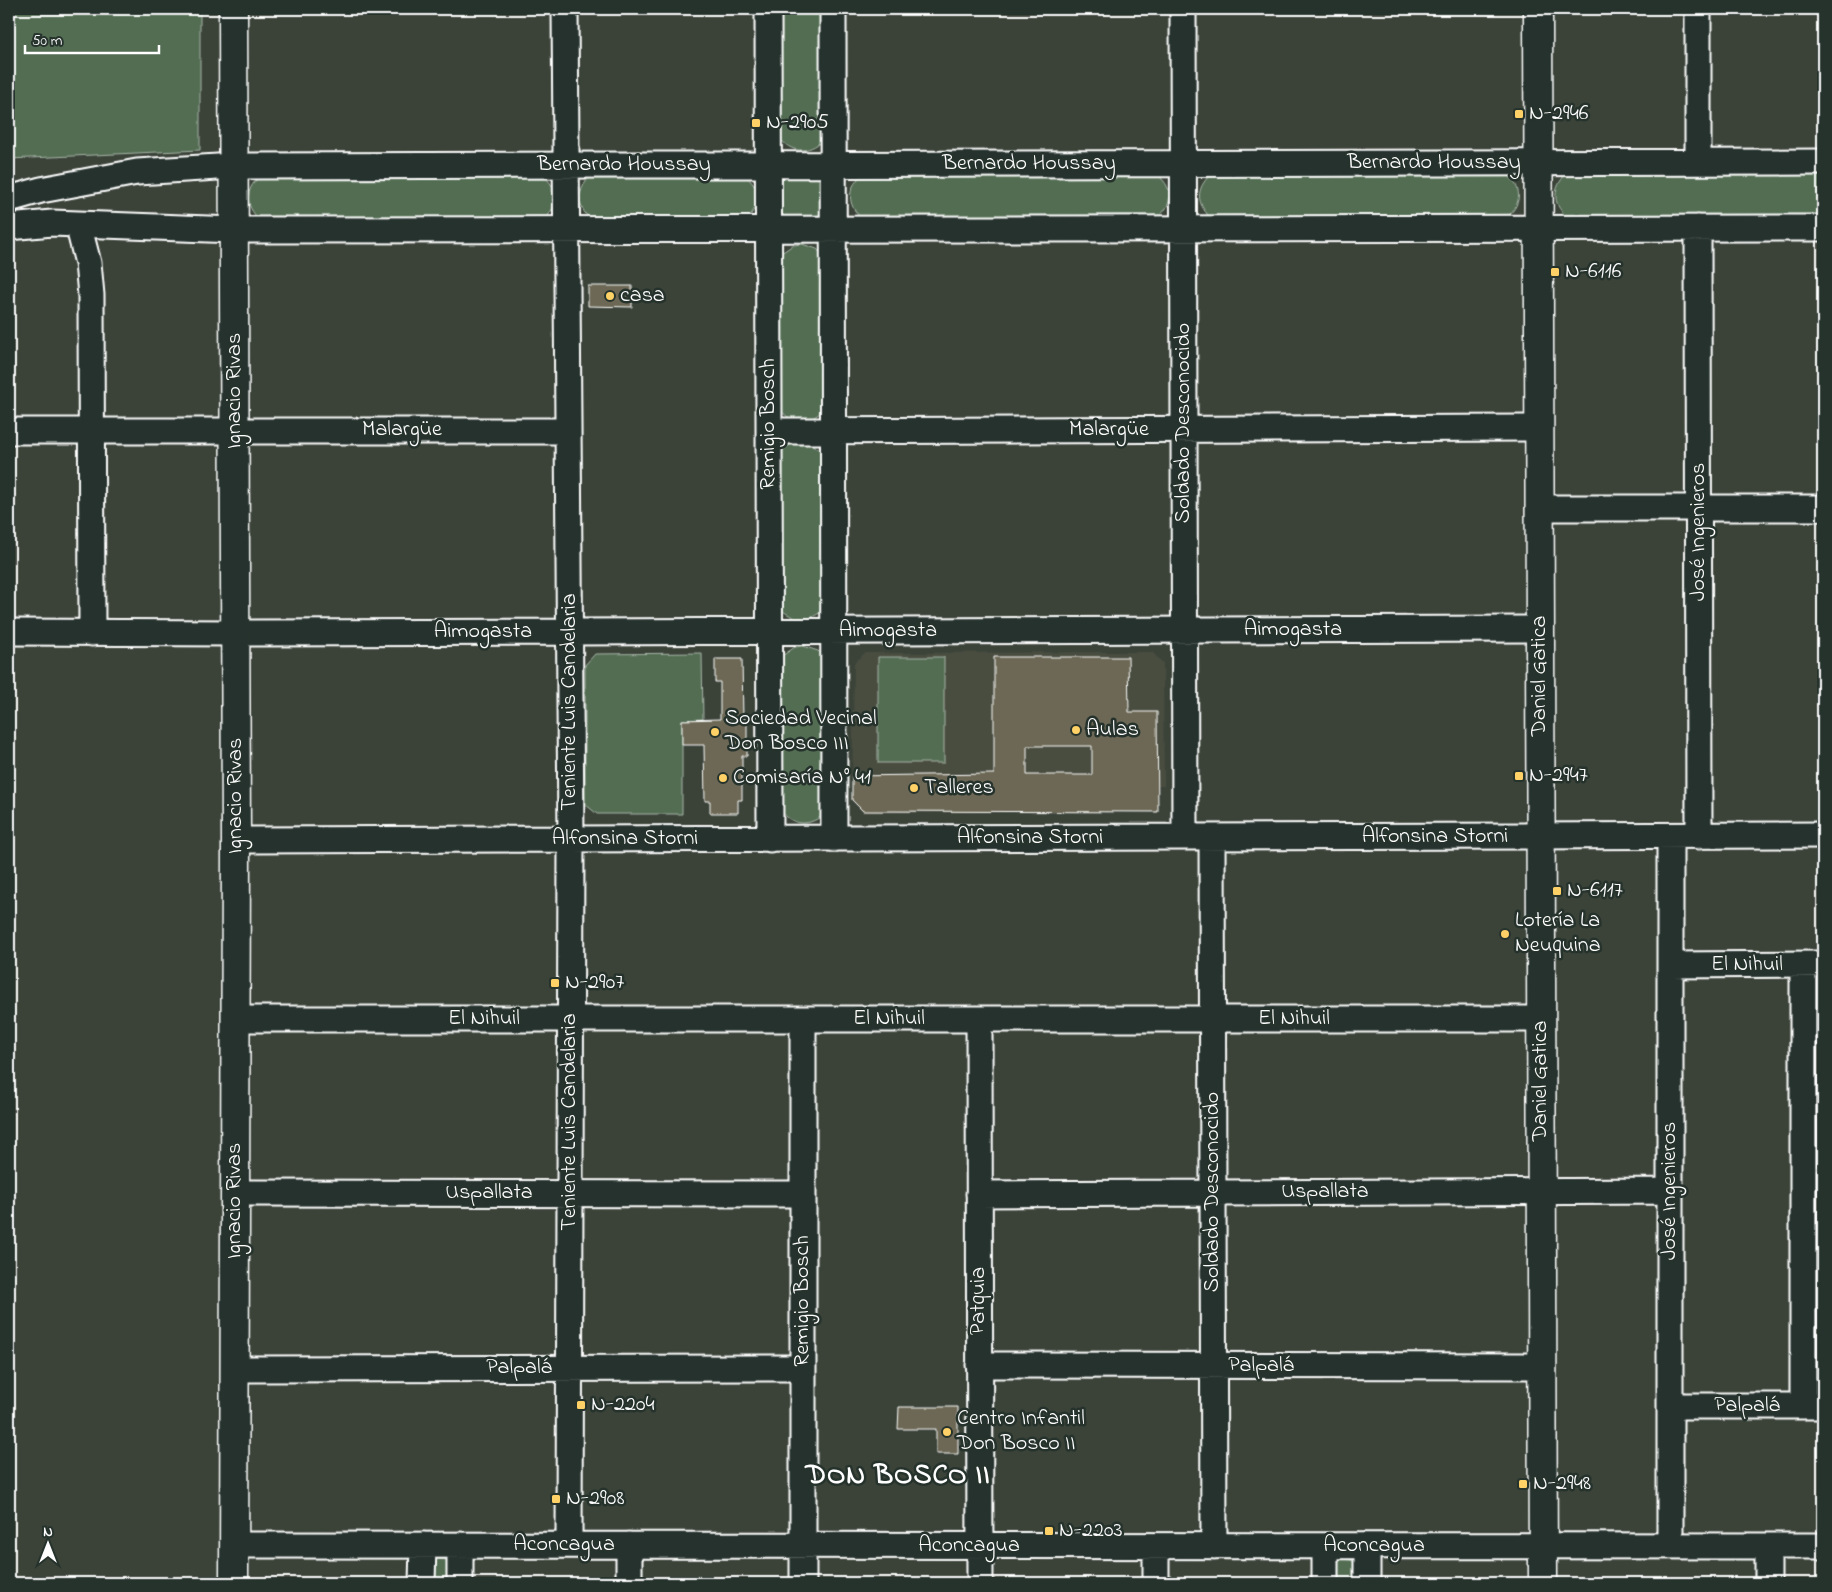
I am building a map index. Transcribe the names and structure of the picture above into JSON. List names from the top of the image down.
{
  "streets": {
    "main road": ["Ignacio Rivas", "Daniel Gatica"],
    "street": [
      "Bernardo Houssay",
      "Soldado Desconocido",
      "Remigio Bosch",
      "Malargüe",
      "José Ingenieros",
      "Aimogasta",
      "Teniente Luis Candelaria",
      "Alfonsina Storni",
      "El Nihuil",
      "Uspallata",
      "Patquia",
      "Palpalá",
      "Aconcagua"
    ]
  },
  "crossings": [
    ["Bernardo Houssay", "Ignacio Rivas"],
    ["Bernardo Houssay", "Soldado Desconocido"],
    ["Bernardo Houssay", "Remigio Bosch"],
    ["Bernardo Houssay", "Daniel Gatica"],
    ["Bernardo Houssay", "Teniente Luis Candelaria"],
    ["Ignacio Rivas", "Malargüe"],
    ["Ignacio Rivas", "Aimogasta"],
    ["Ignacio Rivas", "Alfonsina Storni"],
    ["Ignacio Rivas", "El Nihuil"],
    ["Ignacio Rivas", "Uspallata"],
    ["Ignacio Rivas", "Palpalá"],
    ["Ignacio Rivas", "Aconcagua"],
    ["Soldado Desconocido", "Malargüe"],
    ["Soldado Desconocido", "Aimogasta"],
    ["Soldado Desconocido", "Alfonsina Storni"],
    ["Soldado Desconocido", "El Nihuil"],
    ["Soldado Desconocido", "Uspallata"],
    ["Soldado Desconocido", "Palpalá"],
    ["Soldado Desconocido", "Aconcagua"],
    ["Remigio Bosch", "Malargüe"],
    ["Remigio Bosch", "Aimogasta"],
    ["Remigio Bosch", "Alfonsina Storni"],
    ["Remigio Bosch", "El Nihuil"],
    ["Remigio Bosch", "Uspallata"],
    ["Remigio Bosch", "Palpalá"],
    ["Remigio Bosch", "Aconcagua"],
    ["Malargüe", "Daniel Gatica"],
    ["Malargüe", "Teniente Luis Candelaria"],
    ["José Ingenieros", "Alfonsina Storni"],
    ["José Ingenieros", "El Nihuil"],
    ["José Ingenieros", "Uspallata"],
    ["José Ingenieros", "Palpalá"],
    ["José Ingenieros", "Aconcagua"],
    ["Aimogasta", "Daniel Gatica"],
    ["Aimogasta", "Teniente Luis Candelaria"],
    ["Daniel Gatica", "Alfonsina Storni"],
    ["Daniel Gatica", "El Nihuil"],
    ["Daniel Gatica", "Uspallata"],
    ["Daniel Gatica", "Palpalá"],
    ["Daniel Gatica", "Aconcagua"],
    ["Teniente Luis Candelaria", "Alfonsina Storni"],
    ["Teniente Luis Candelaria", "El Nihuil"],
    ["Teniente Luis Candelaria", "Uspallata"],
    ["Teniente Luis Candelaria", "Palpalá"],
    ["Teniente Luis Candelaria", "Aconcagua"],
    ["El Nihuil", "Patquia"],
    ["Uspallata", "Patquia"],
    ["Patquia", "Palpalá"],
    ["Patquia", "Aconcagua"]
  ],
  "districts": ["DON BOSCO II"],
  "places": {
    "transit": [
      "N-2946",
      "N-2905",
      "N-6116",
      "N-2947",
      "N-6117",
      "N-2907",
      "N-2204",
      "N-2948",
      "N-2908",
      "N-2203"
    ],
    "other": [
      "casa",
      "Aulas",
      "Sociedad Vecinal Don Bosco III",
      "Comisaría N° 41",
      "Talleres",
      "Lotería La Neuquina",
      "Centro Infantil Don Bosco II"
    ]
  },
  "scale_bar": "50 m",
  "north": "top"
}
